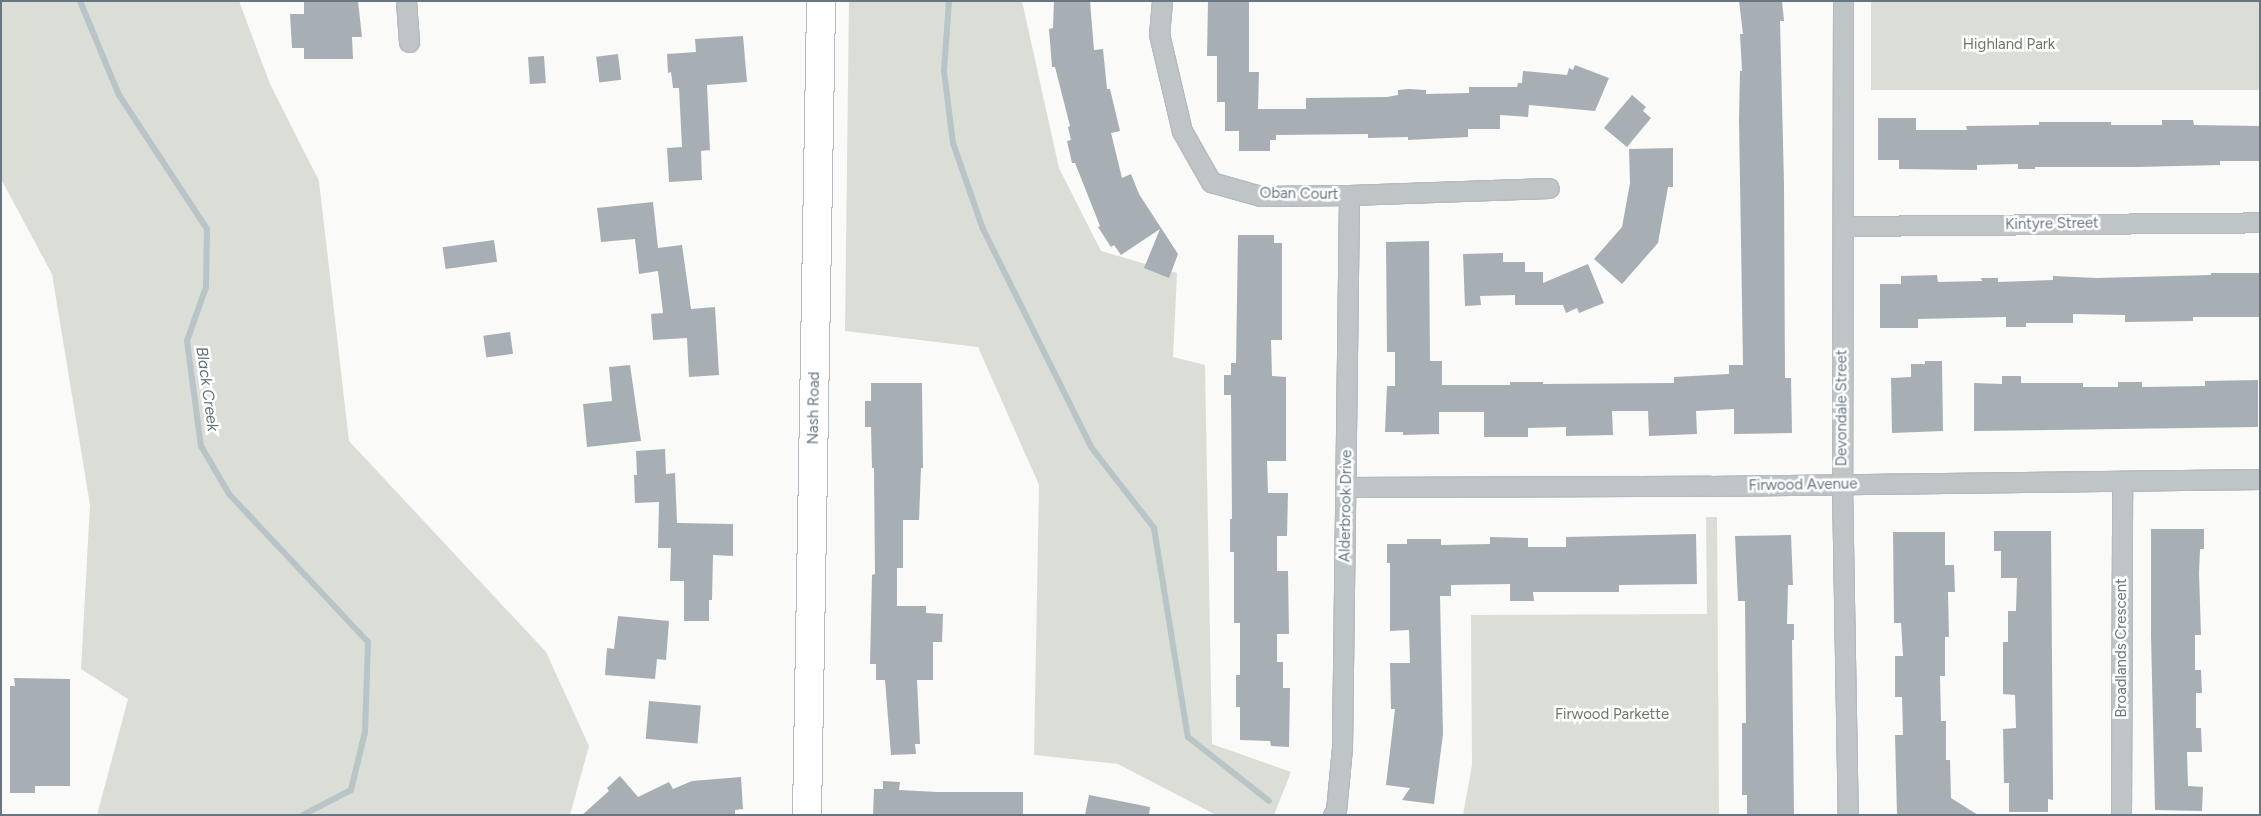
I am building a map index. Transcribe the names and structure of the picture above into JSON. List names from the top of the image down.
{
  "streets": {
    "street": [
      "Oban Court",
      "Kintyre Street",
      "Nash Road",
      "Devondale Street",
      "Firwood Avenue",
      "Alderbrook Drive",
      "Broadlands Crescent"
    ]
  },
  "crossings": [
    ["Oban Court", "Alderbrook Drive"],
    ["Kintyre Street", "Devondale Street"],
    ["Devondale Street", "Firwood Avenue"],
    ["Firwood Avenue", "Alderbrook Drive"],
    ["Firwood Avenue", "Broadlands Crescent"]
  ],
  "water": ["Black Creek"],
  "parks": ["Highland Park", "Firwood Parkette"]
}
